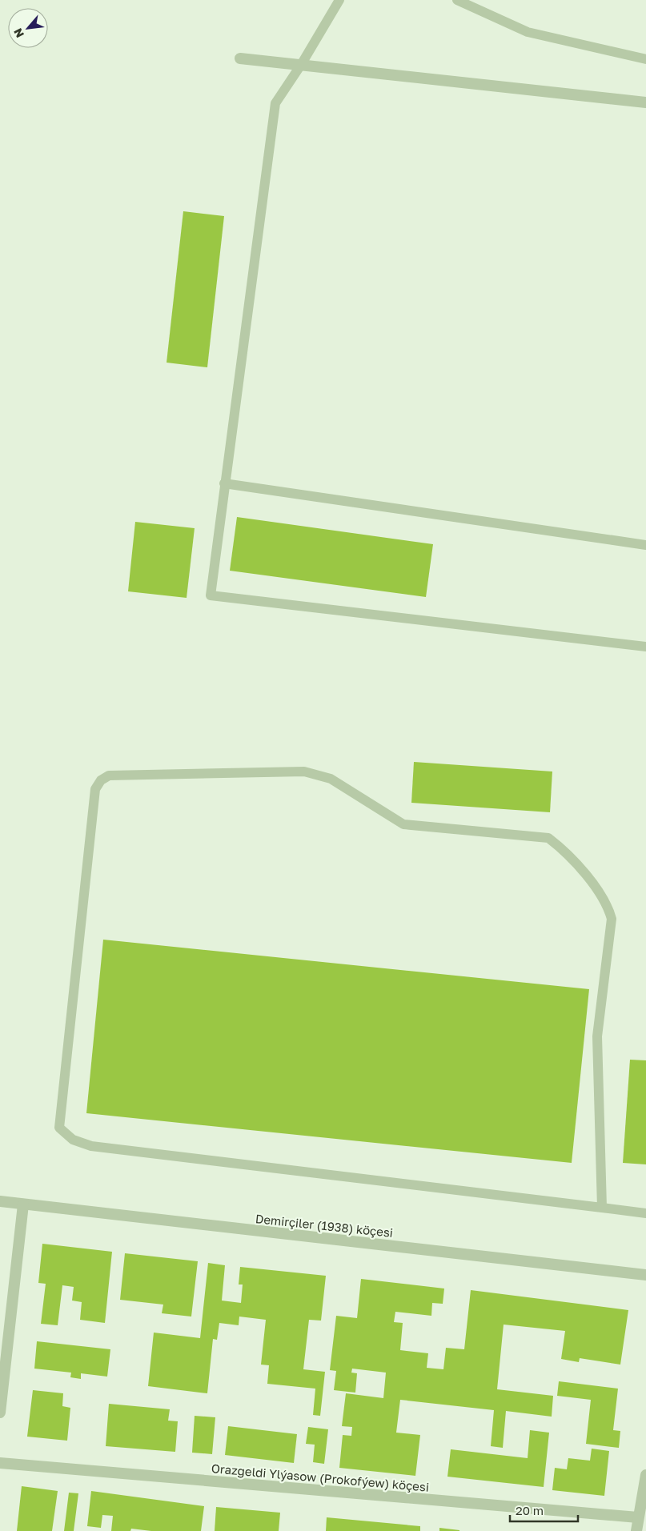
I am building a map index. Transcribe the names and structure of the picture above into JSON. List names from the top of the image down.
{
  "streets": {
    "street": ["Demirçiler (1938) köçesi", "Orazgeldi Ylýasow (Prokofýew) köçesi"]
  },
  "scale_bar": "20 m",
  "north": "bottom left"
}
